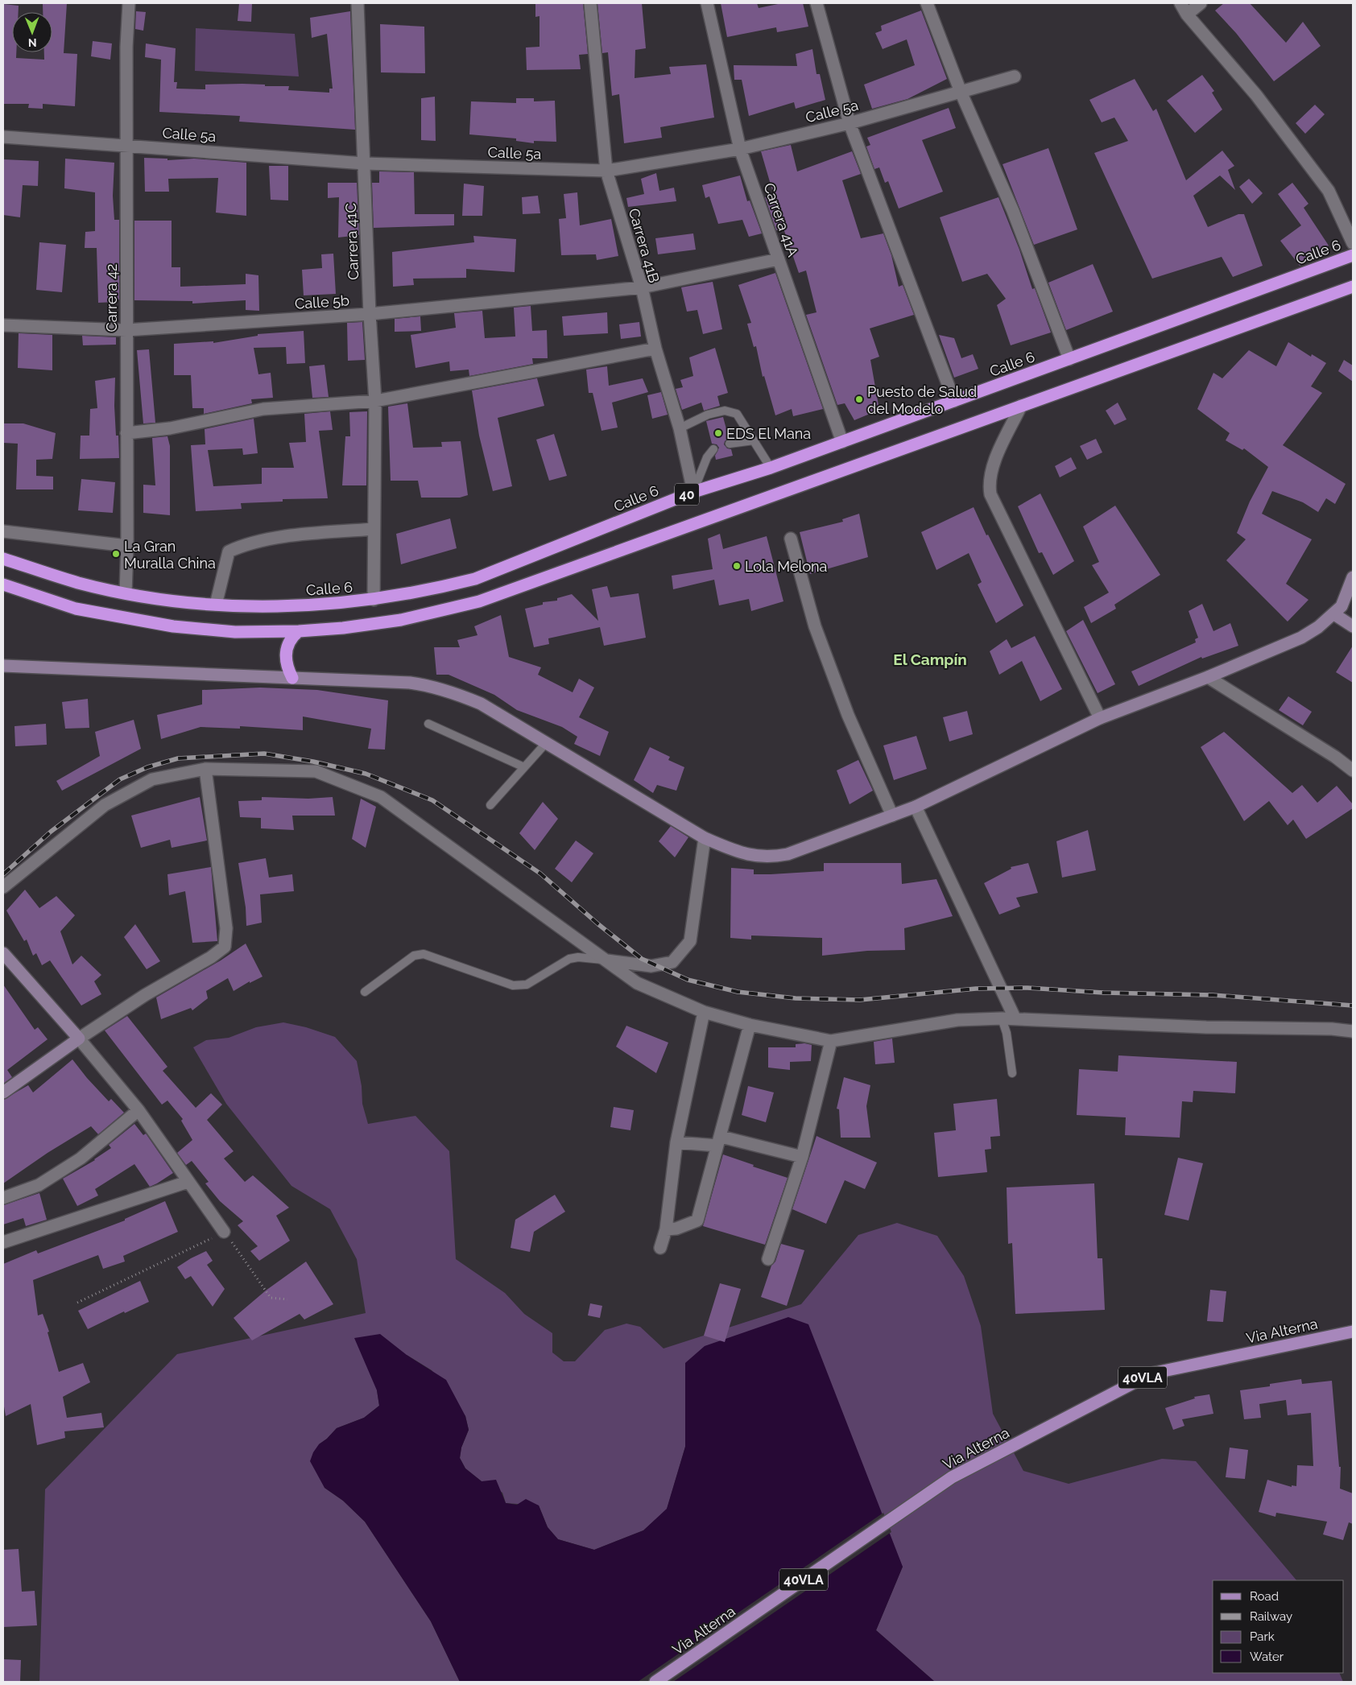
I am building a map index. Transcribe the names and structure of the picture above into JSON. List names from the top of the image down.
{
  "streets": {
    "highway": ["Calle 6", "40"],
    "main road": ["Via Alterna", "40VLA"],
    "street": [
      "Calle 5a",
      "Carrera 41A",
      "Carrera 41C",
      "Carrera 41B",
      "Carrera 42",
      "Calle 5b"
    ]
  },
  "crossings": [
    ["Calle 5a", "Carrera 41A"],
    ["Calle 5a", "Carrera 41C"],
    ["Calle 5a", "Carrera 41B"],
    ["Calle 5a", "Carrera 42"],
    ["Carrera 41A", "Calle 6"],
    ["Carrera 41A", "Calle 5b"],
    ["Carrera 41C", "Calle 6"],
    ["Carrera 41C", "Calle 5b"],
    ["Carrera 41B", "Calle 6"],
    ["Carrera 41B", "Calle 5b"],
    ["Calle 6", "Carrera 42"],
    ["Carrera 42", "Calle 5b"]
  ],
  "districts": ["El Campín"],
  "places": [
    "Puesto de Salud del Modelo",
    "EDS El Mana",
    "La Gran Muralla China",
    "Lola Melona"
  ],
  "legend": [
    "Road",
    "Railway",
    "Park",
    "Water"
  ],
  "north": "bottom"
}
